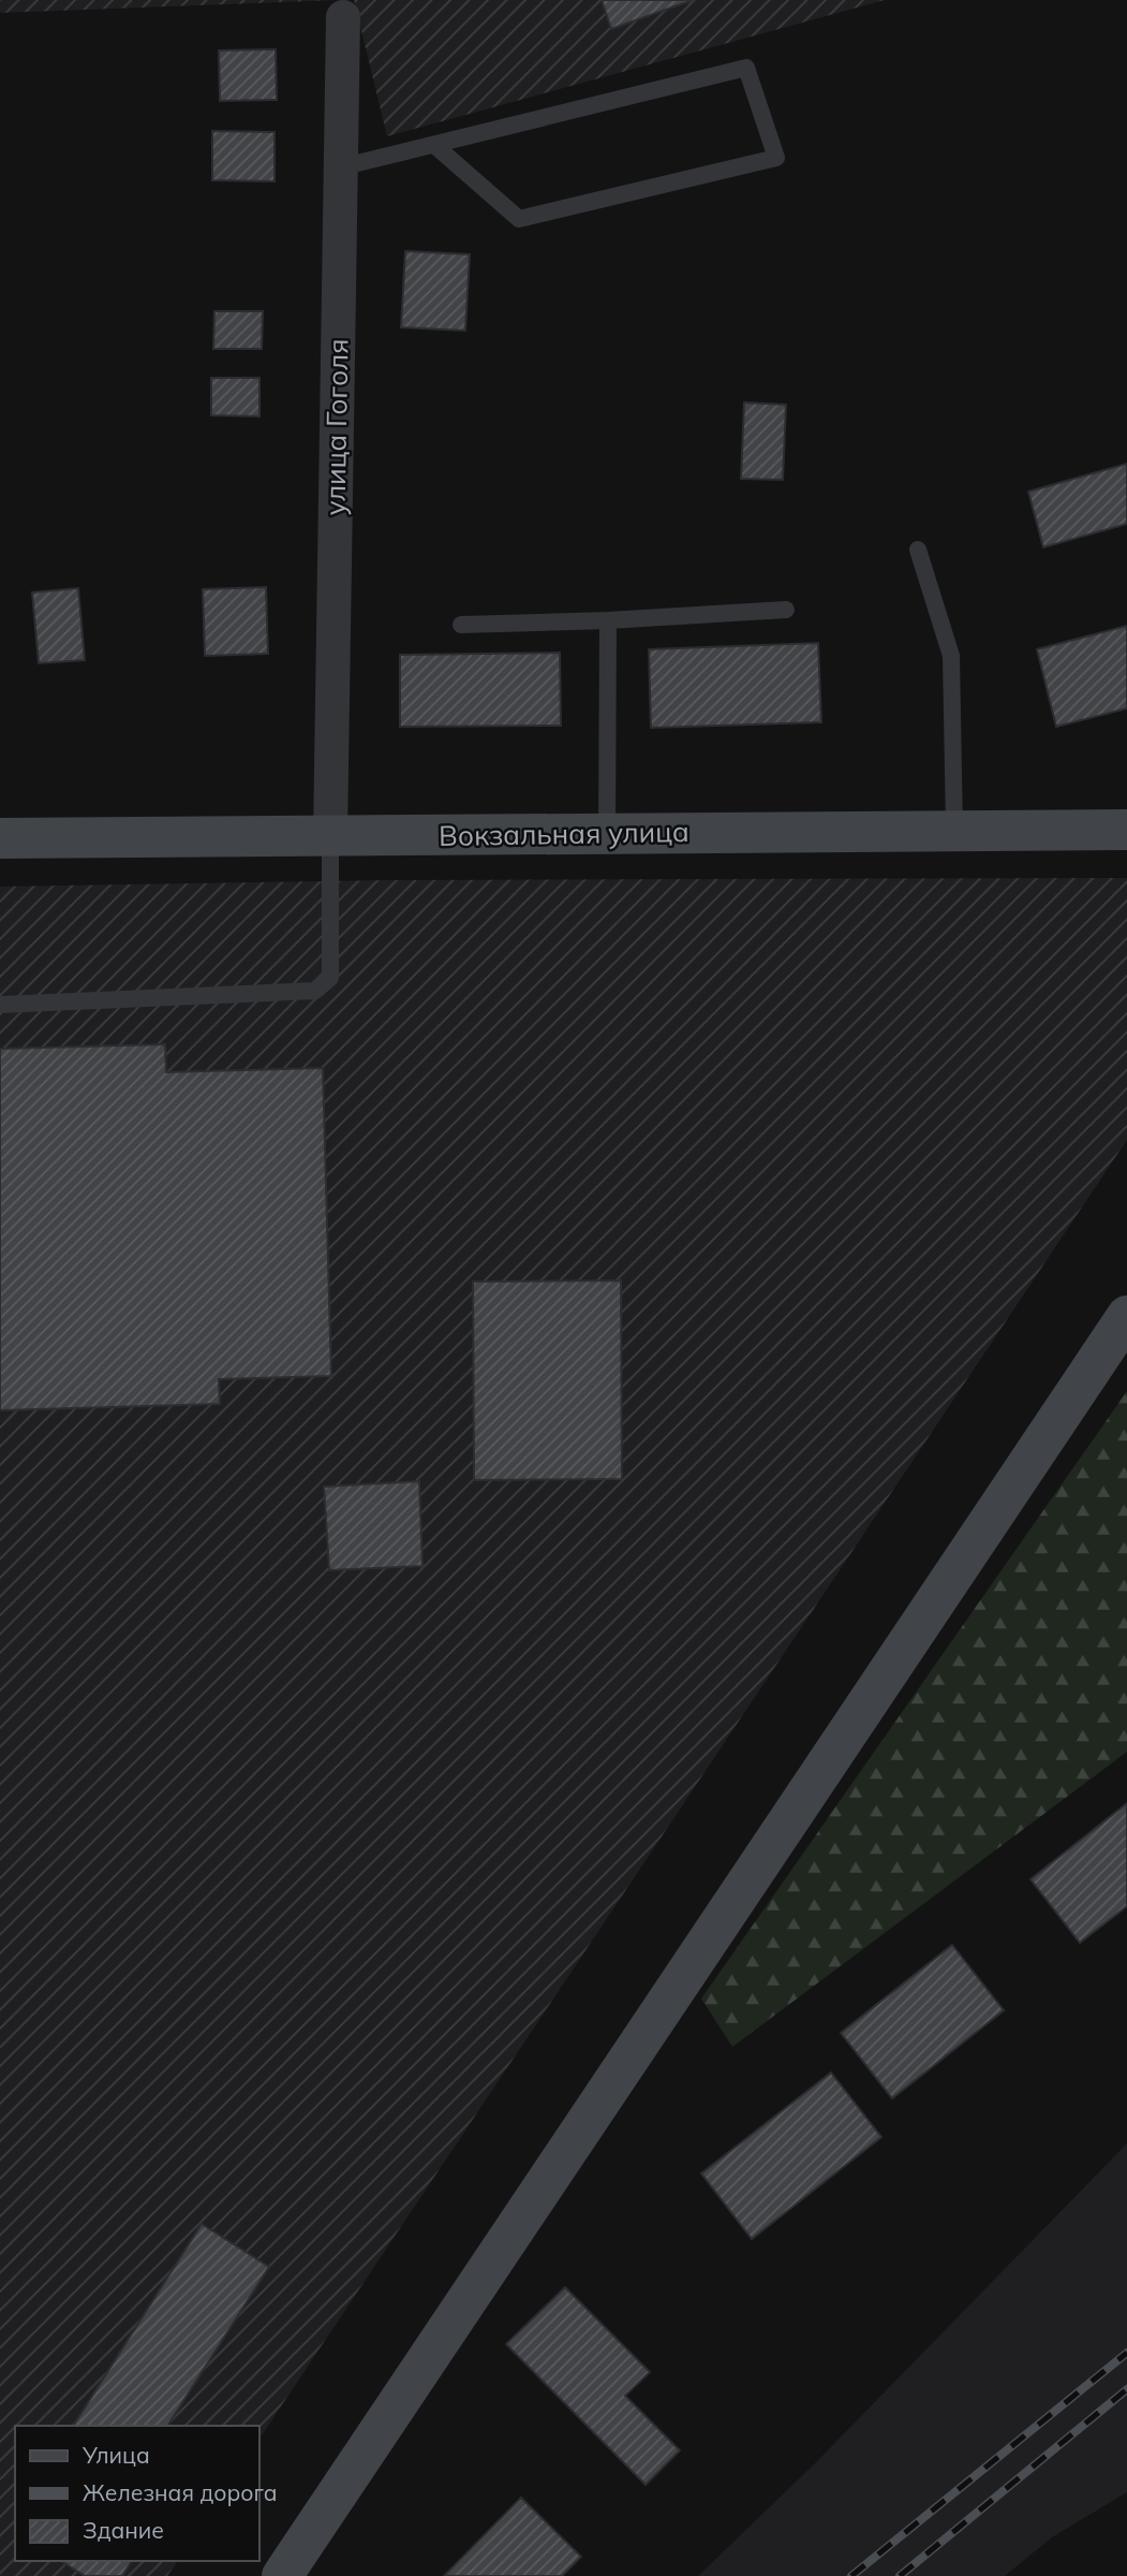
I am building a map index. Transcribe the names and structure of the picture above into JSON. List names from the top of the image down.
{
  "streets": {
    "street": ["улица Гоголя", "Вокзальная улица"]
  },
  "crossings": [
    ["улица Гоголя", "Вокзальная улица"]
  ],
  "legend": ["Улица", "Железная дорога", "Здание"]
}
